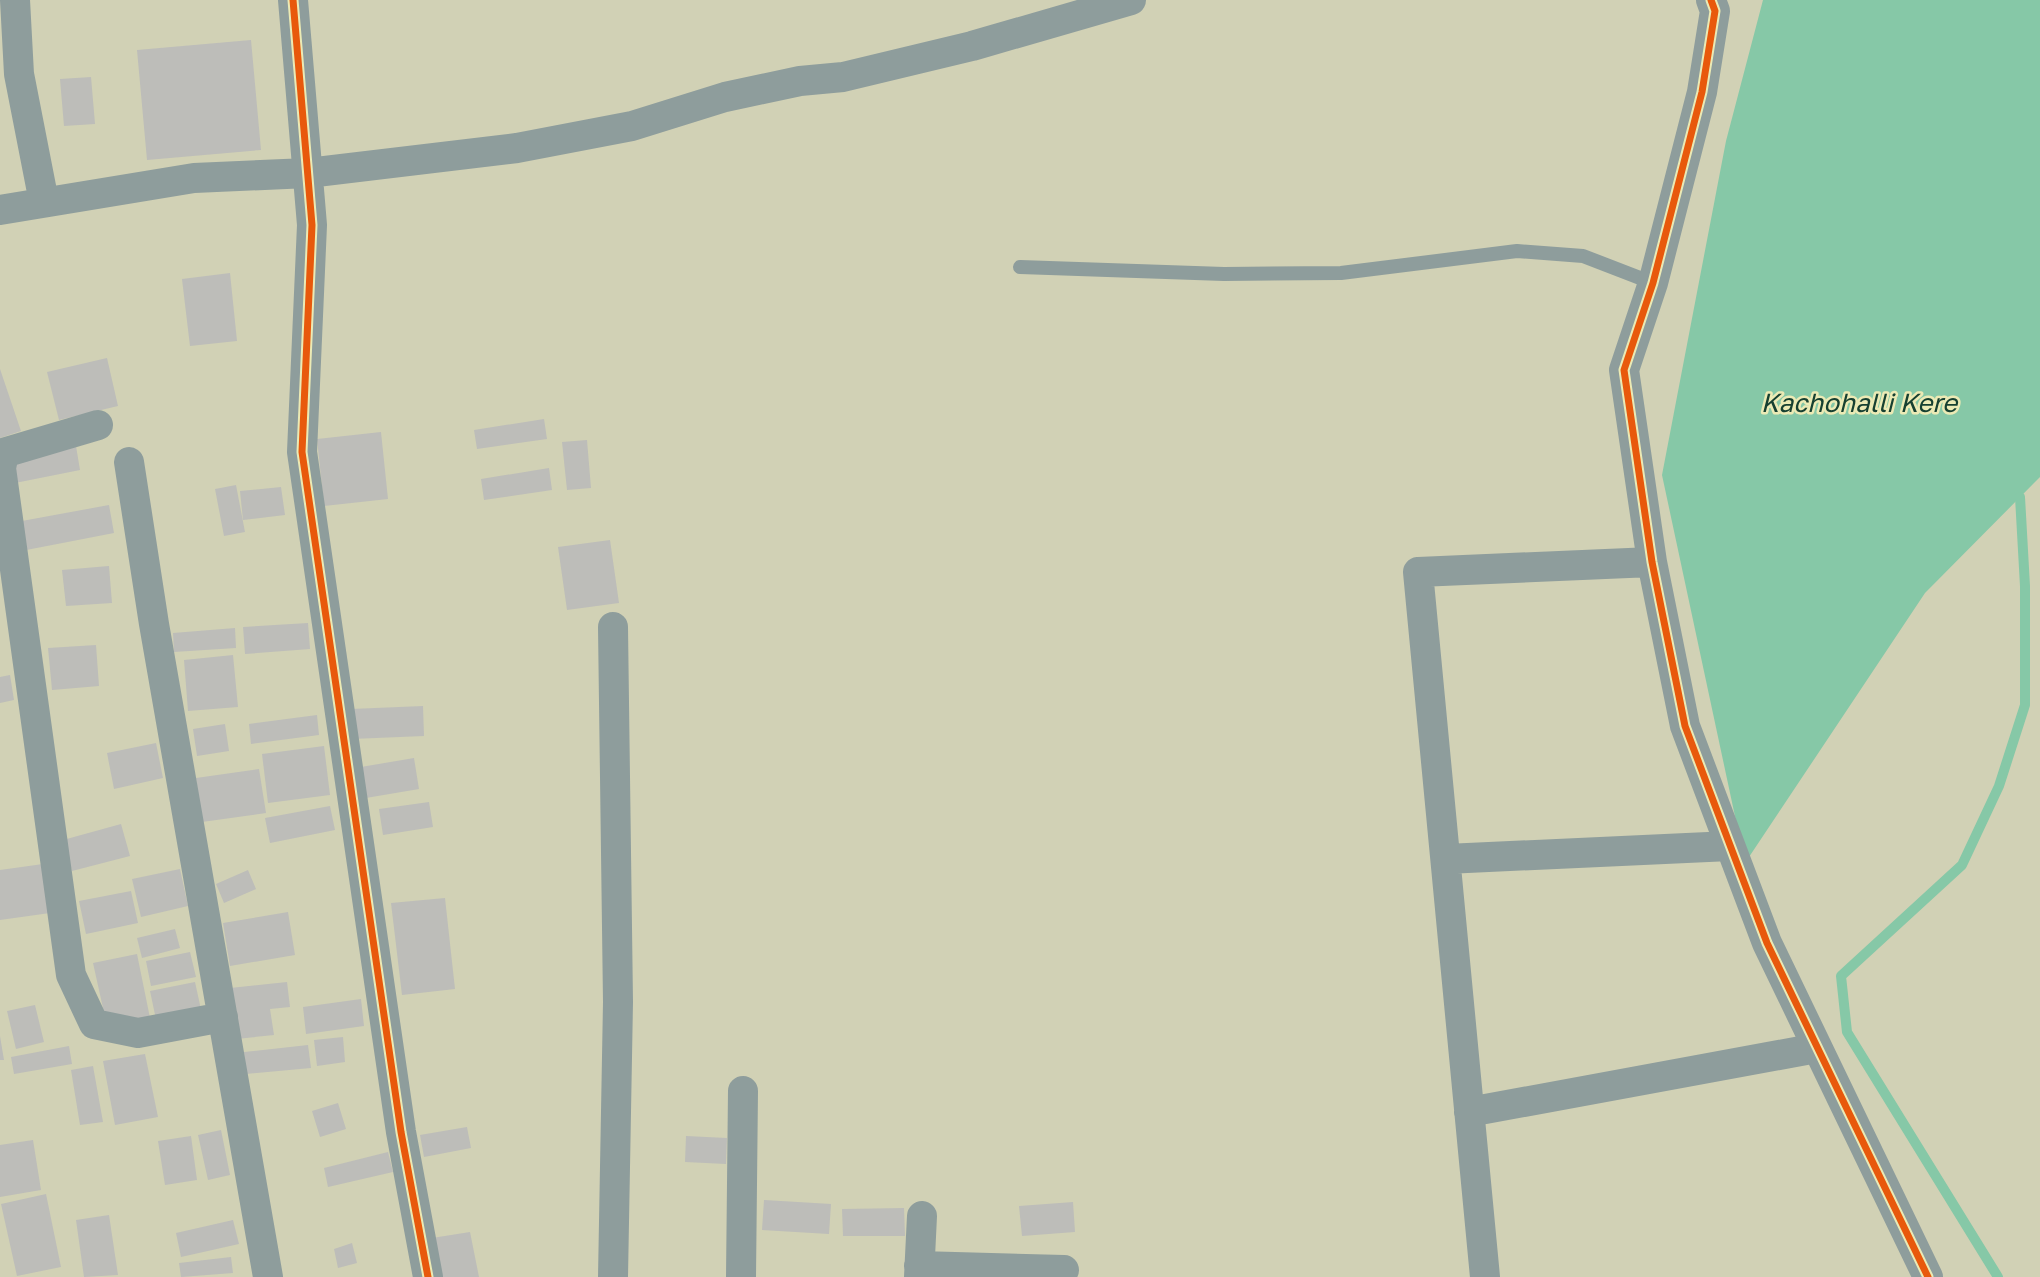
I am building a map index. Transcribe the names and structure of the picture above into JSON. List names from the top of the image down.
{
  "water": ["Kachohalli Kere"]
}
